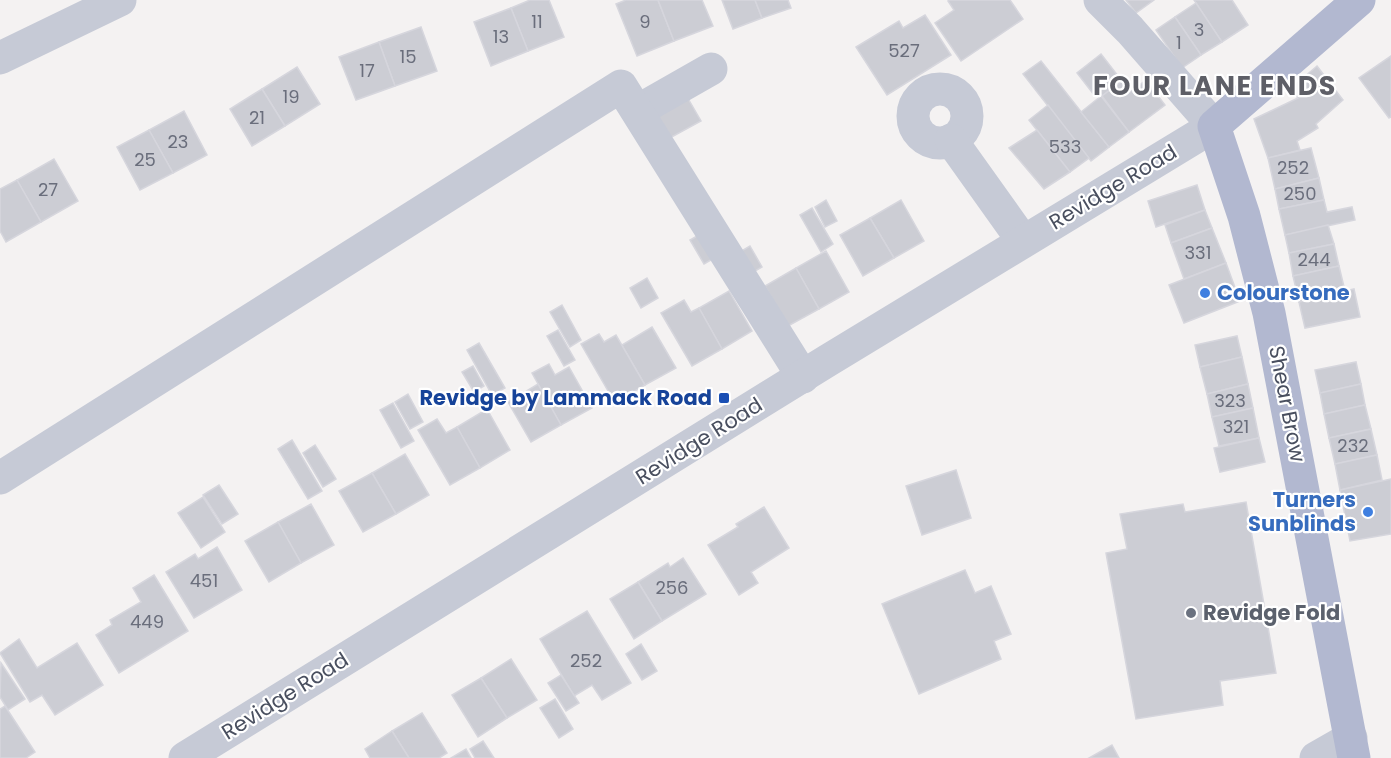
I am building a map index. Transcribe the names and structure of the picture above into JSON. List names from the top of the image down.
{
  "streets": {
    "main road": ["Shear Brow"],
    "street": ["Revidge Road"]
  },
  "crossings": [
    ["Revidge Road", "Shear Brow"]
  ],
  "districts": ["FOUR LANE ENDS"],
  "places": {
    "other": ["Colourstone", "Turners Sunblinds", "Revidge Fold"],
    "transit": ["Revidge by Lammack Road"]
  },
  "house_numbers": [
    "11",
    "9",
    "3",
    "13",
    "1",
    "527",
    "15",
    "17",
    "19",
    "21",
    "23",
    "533",
    "25",
    "252",
    "27",
    "250",
    "331",
    "244",
    "323",
    "321",
    "232",
    "451",
    "256",
    "449",
    "252"
  ]
}
